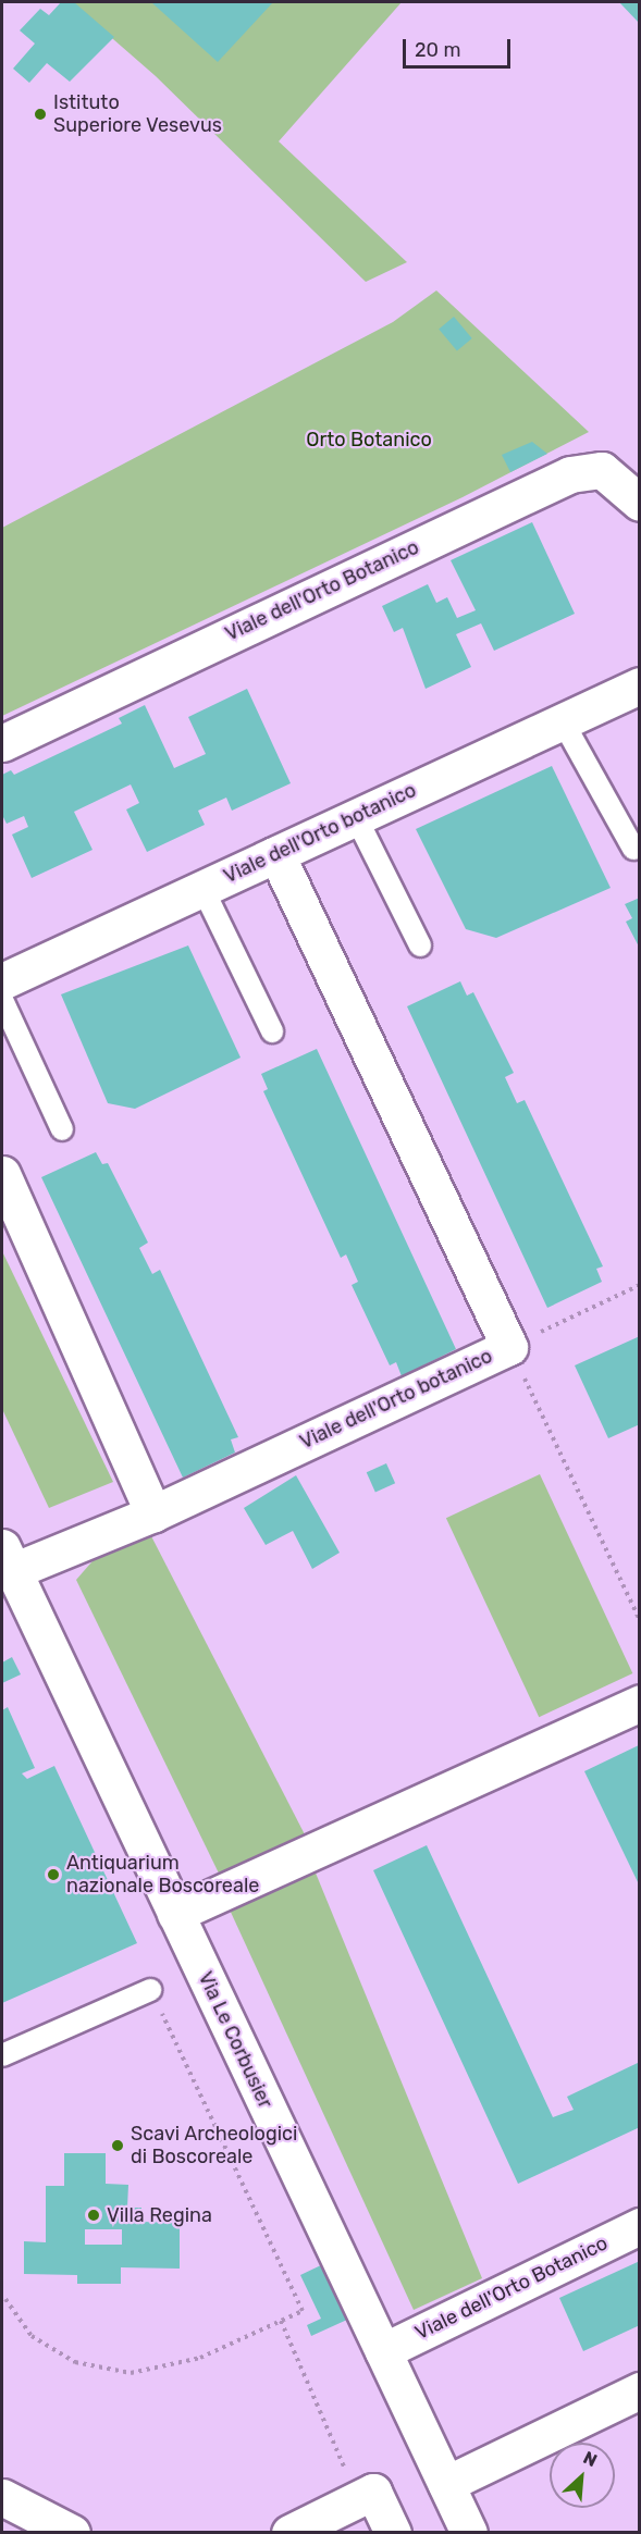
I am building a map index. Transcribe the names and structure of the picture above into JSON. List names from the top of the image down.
{
  "streets": {
    "street": ["Viale dell'Orto Botanico", "Viale dell'Orto botanico", "Via Le Corbusier"]
  },
  "crossings": [
    ["Viale dell'Orto Botanico", "Via Le Corbusier"],
    ["Viale dell'Orto botanico", "Via Le Corbusier"]
  ],
  "parks": ["Orto Botanico"],
  "places": [
    "Istituto Superiore Vesevus",
    "Antiquarium nazionale Boscoreale",
    "Scavi Archeologici di Boscoreale",
    "Villa Regina"
  ],
  "scale_bar": "20 m",
  "north": "top right"
}
